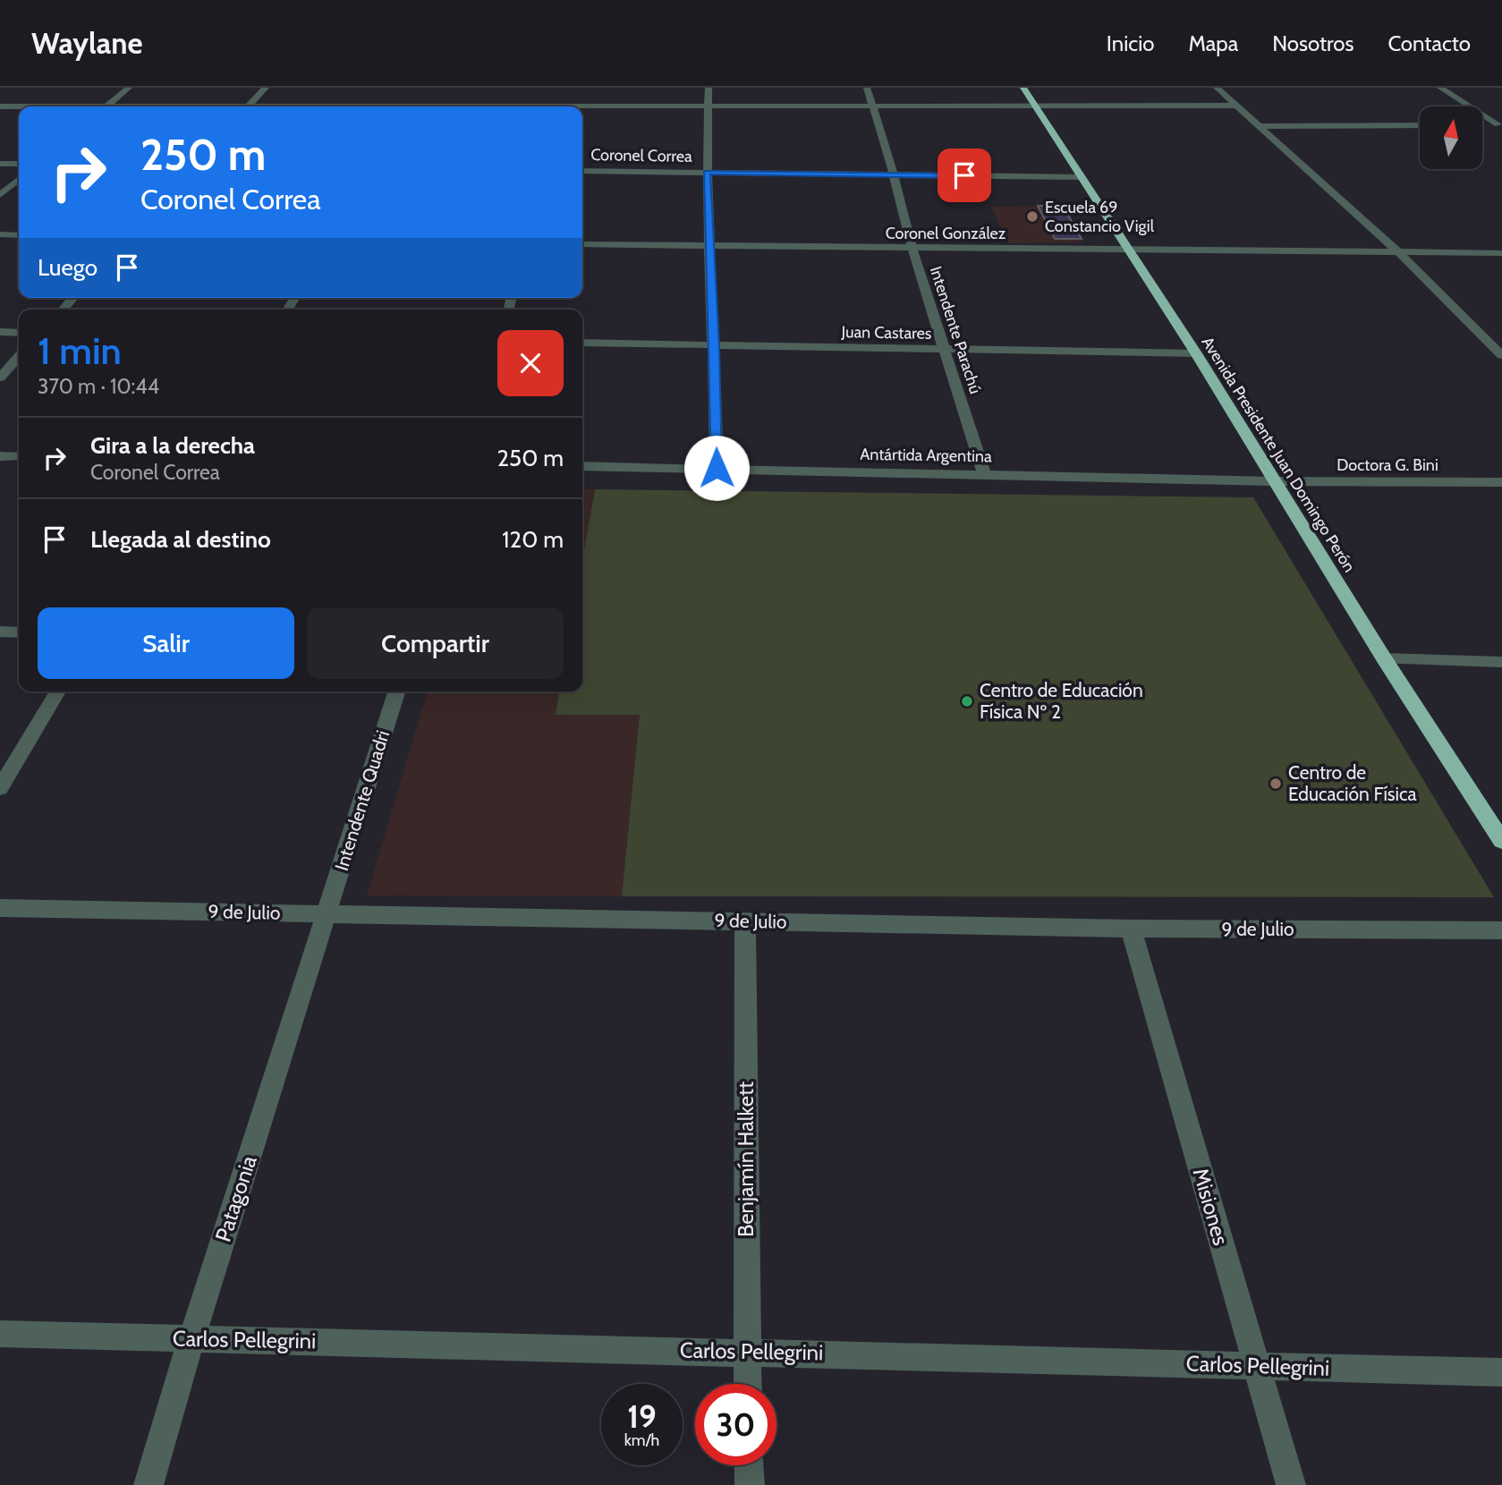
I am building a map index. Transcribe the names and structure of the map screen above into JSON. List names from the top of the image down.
{
  "streets": {
    "highway": ["Avenida Presidente Juan Domingo Perón"],
    "street": [
      "Coronel Correa",
      "Coronel González",
      "Intendente Parachú",
      "Juan Castares",
      "Antártida Argentina",
      "Doctora G. Bini",
      "Intendente Quadri",
      "9 de Julio",
      "Benjamín Halkett",
      "Patagonia",
      "Misiones",
      "Carlos Pellegrini"
    ]
  },
  "crossings": [
    ["Coronel Correa", "Intendente Parachú"],
    ["Coronel Correa", "Avenida Presidente Juan Domingo Perón"],
    ["Coronel González", "Intendente Parachú"],
    ["Coronel González", "Avenida Presidente Juan Domingo Perón"],
    ["Intendente Parachú", "Juan Castares"],
    ["Intendente Parachú", "Antártida Argentina"],
    ["Juan Castares", "Avenida Presidente Juan Domingo Perón"],
    ["Avenida Presidente Juan Domingo Perón", "Antártida Argentina"],
    ["Avenida Presidente Juan Domingo Perón", "Doctora G. Bini"],
    ["Antártida Argentina", "Doctora G. Bini"],
    ["Intendente Quadri", "9 de Julio"],
    ["Intendente Quadri", "Patagonia"],
    ["9 de Julio", "Benjamín Halkett"],
    ["9 de Julio", "Patagonia"],
    ["9 de Julio", "Misiones"],
    ["Benjamín Halkett", "Carlos Pellegrini"],
    ["Patagonia", "Carlos Pellegrini"],
    ["Misiones", "Carlos Pellegrini"]
  ],
  "places": ["Escuela 69 Constancio Vigil", "Centro de Educación Física Nº 2", "Centro de Educación Física"],
  "north": "top",
  "page": {
    "header": "Waylane",
    "nav": [
      "Inicio",
      "Mapa",
      "Nosotros",
      "Contacto"
    ],
    "turn": ["250 m", "Coronel Correa"],
    "then": "Luego",
    "heading": ["1 min", "370 m · 10:44"],
    "list": [
      {
        "name": "Gira a la derecha",
        "note": "Coronel Correa",
        "value": "250 m"
      },
      {
        "name": "Llegada al destino",
        "value": "120 m"
      }
    ],
    "buttons": ["Salir", "Compartir"],
    "speed": "19 km/h",
    "limit": "30"
  }
}
